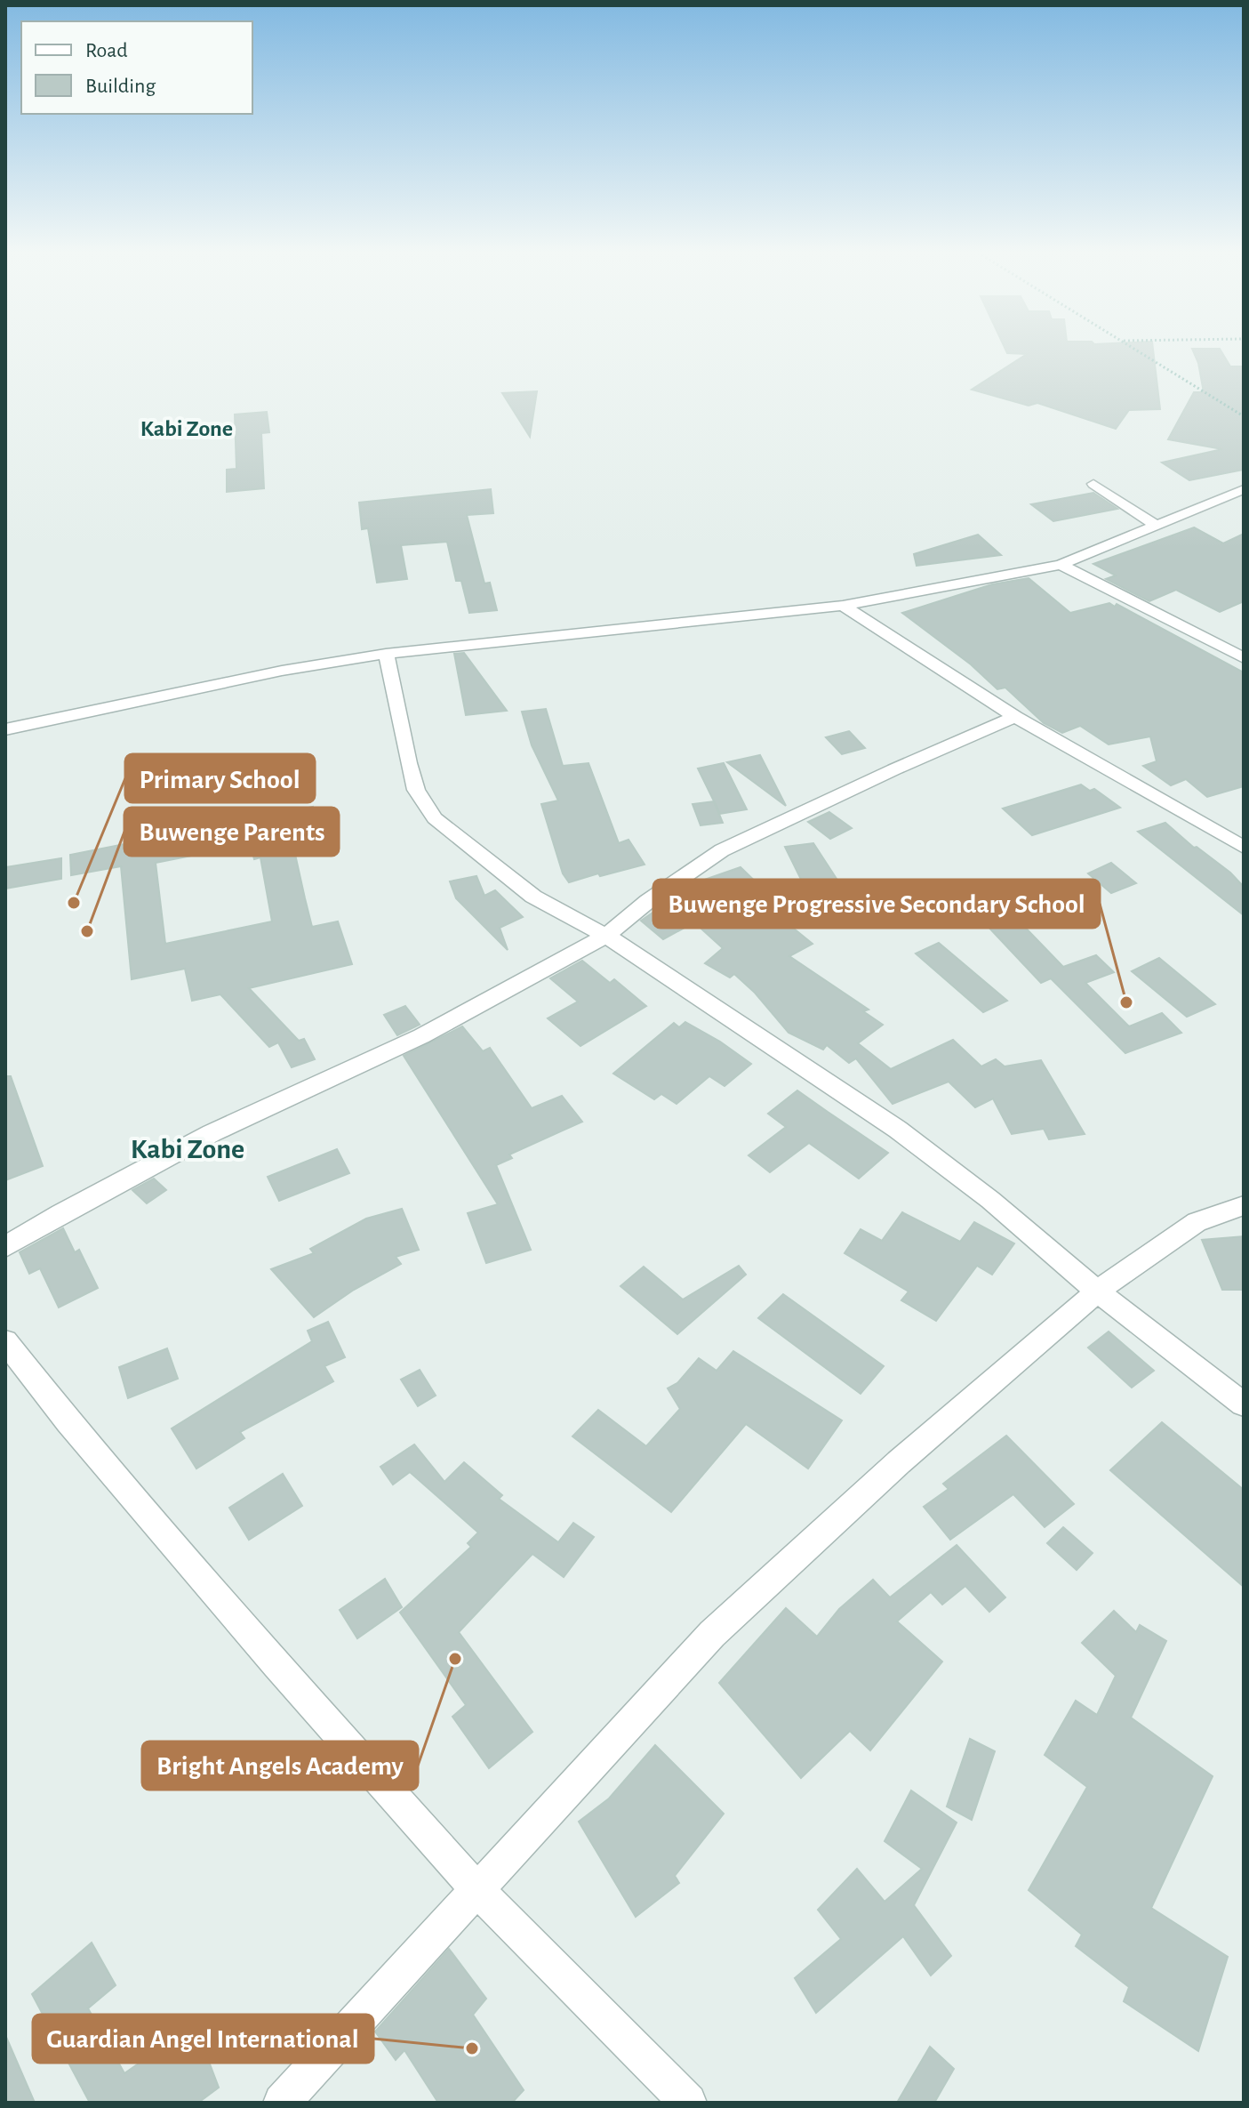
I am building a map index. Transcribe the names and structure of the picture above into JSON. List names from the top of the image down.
{
  "districts": ["Kabi Zone", "Kabi Zone"],
  "places": [
    "Primary School",
    "Buwenge Parents",
    "Buwenge Progressive Secondary School",
    "Bright Angels Academy",
    "Guardian Angel International"
  ],
  "legend": ["Road", "Building"]
}
